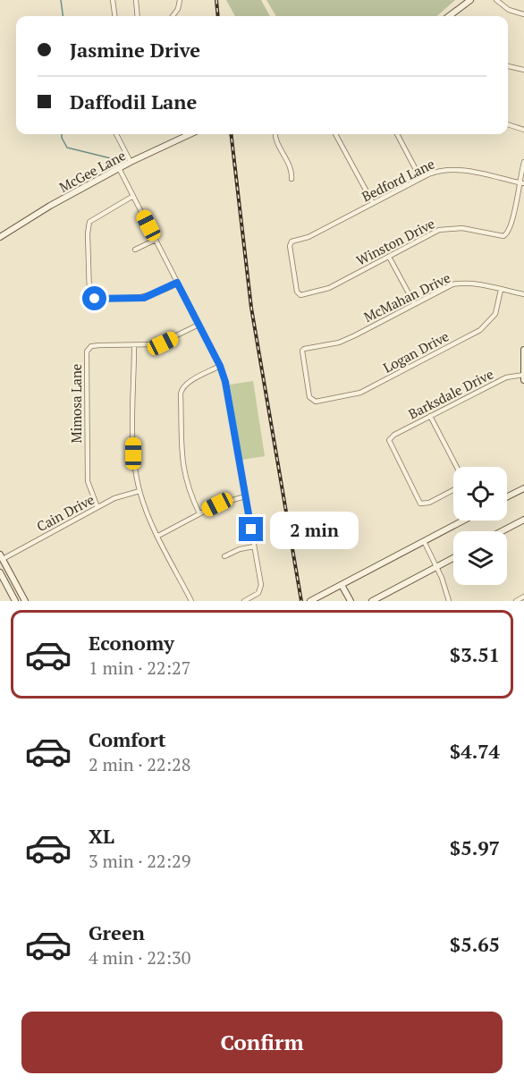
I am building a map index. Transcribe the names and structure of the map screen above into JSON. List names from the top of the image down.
{
  "streets": {
    "main road": ["McGee Lane"],
    "street": [
      "Bedford Lane",
      "Winston Drive",
      "McMahan Drive",
      "Logan Drive",
      "Barksdale Drive",
      "Mimosa Lane",
      "Cain Drive"
    ]
  },
  "crossings": [
    ["Bedford Lane", "Winston Drive"],
    ["McMahan Drive", "Logan Drive"],
    ["Mimosa Lane", "Cain Drive"]
  ],
  "page": {
    "banner": ["Jasmine Drive", "Daffodil Lane"],
    "bubble": "2 min",
    "list": [
      {
        "name": "Economy",
        "note": "1 min · 22:27",
        "value": "$3.51"
      },
      {
        "name": "Comfort",
        "note": "2 min · 22:28",
        "value": "$4.74"
      },
      {
        "name": "XL",
        "note": "3 min · 22:29",
        "value": "$5.97"
      },
      {
        "name": "Green",
        "note": "4 min · 22:30",
        "value": "$5.65"
      }
    ],
    "buttons": "Confirm"
  }
}
